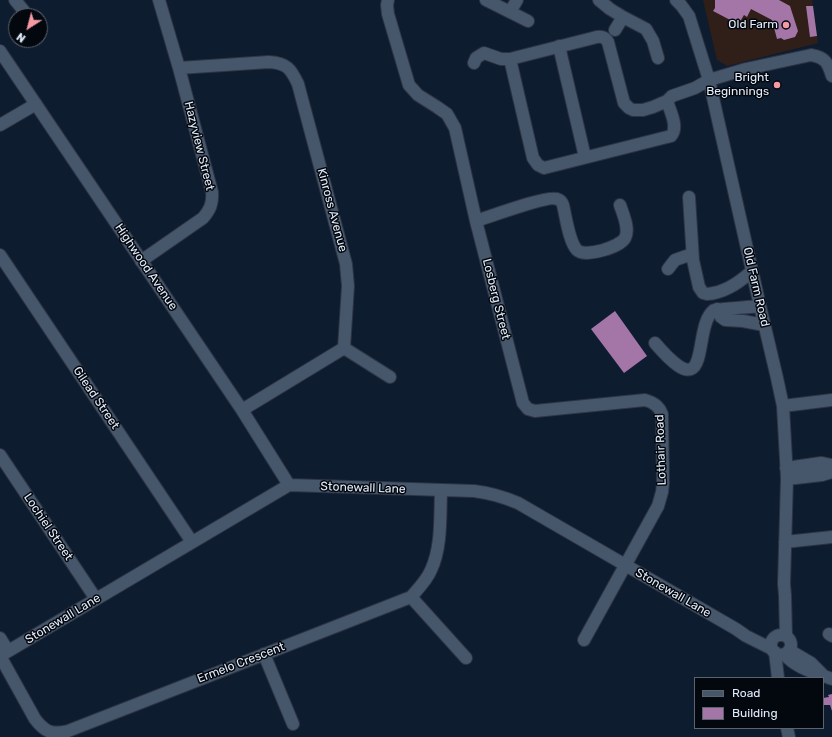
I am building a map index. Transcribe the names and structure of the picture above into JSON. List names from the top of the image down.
{
  "streets": {
    "street": [
      "Hazyview Street",
      "Kinross Avenue",
      "Highwood Avenue",
      "Old Farm Road",
      "Losberg Street",
      "Gilead Street",
      "Lothair Road",
      "Stonewall Lane",
      "Lochiel Street",
      "Ermelo Crescent"
    ]
  },
  "crossings": [
    ["Hazyview Street", "Kinross Avenue"],
    ["Hazyview Street", "Highwood Avenue"],
    ["Highwood Avenue", "Stonewall Lane"],
    ["Old Farm Road", "Stonewall Lane"],
    ["Losberg Street", "Lothair Road"],
    ["Gilead Street", "Stonewall Lane"],
    ["Lothair Road", "Stonewall Lane"],
    ["Stonewall Lane", "Lochiel Street"],
    ["Stonewall Lane", "Ermelo Crescent"]
  ],
  "places": ["Old Farm", "Bright Beginnings"],
  "legend": ["Road", "Building"],
  "north": "bottom left"
}
